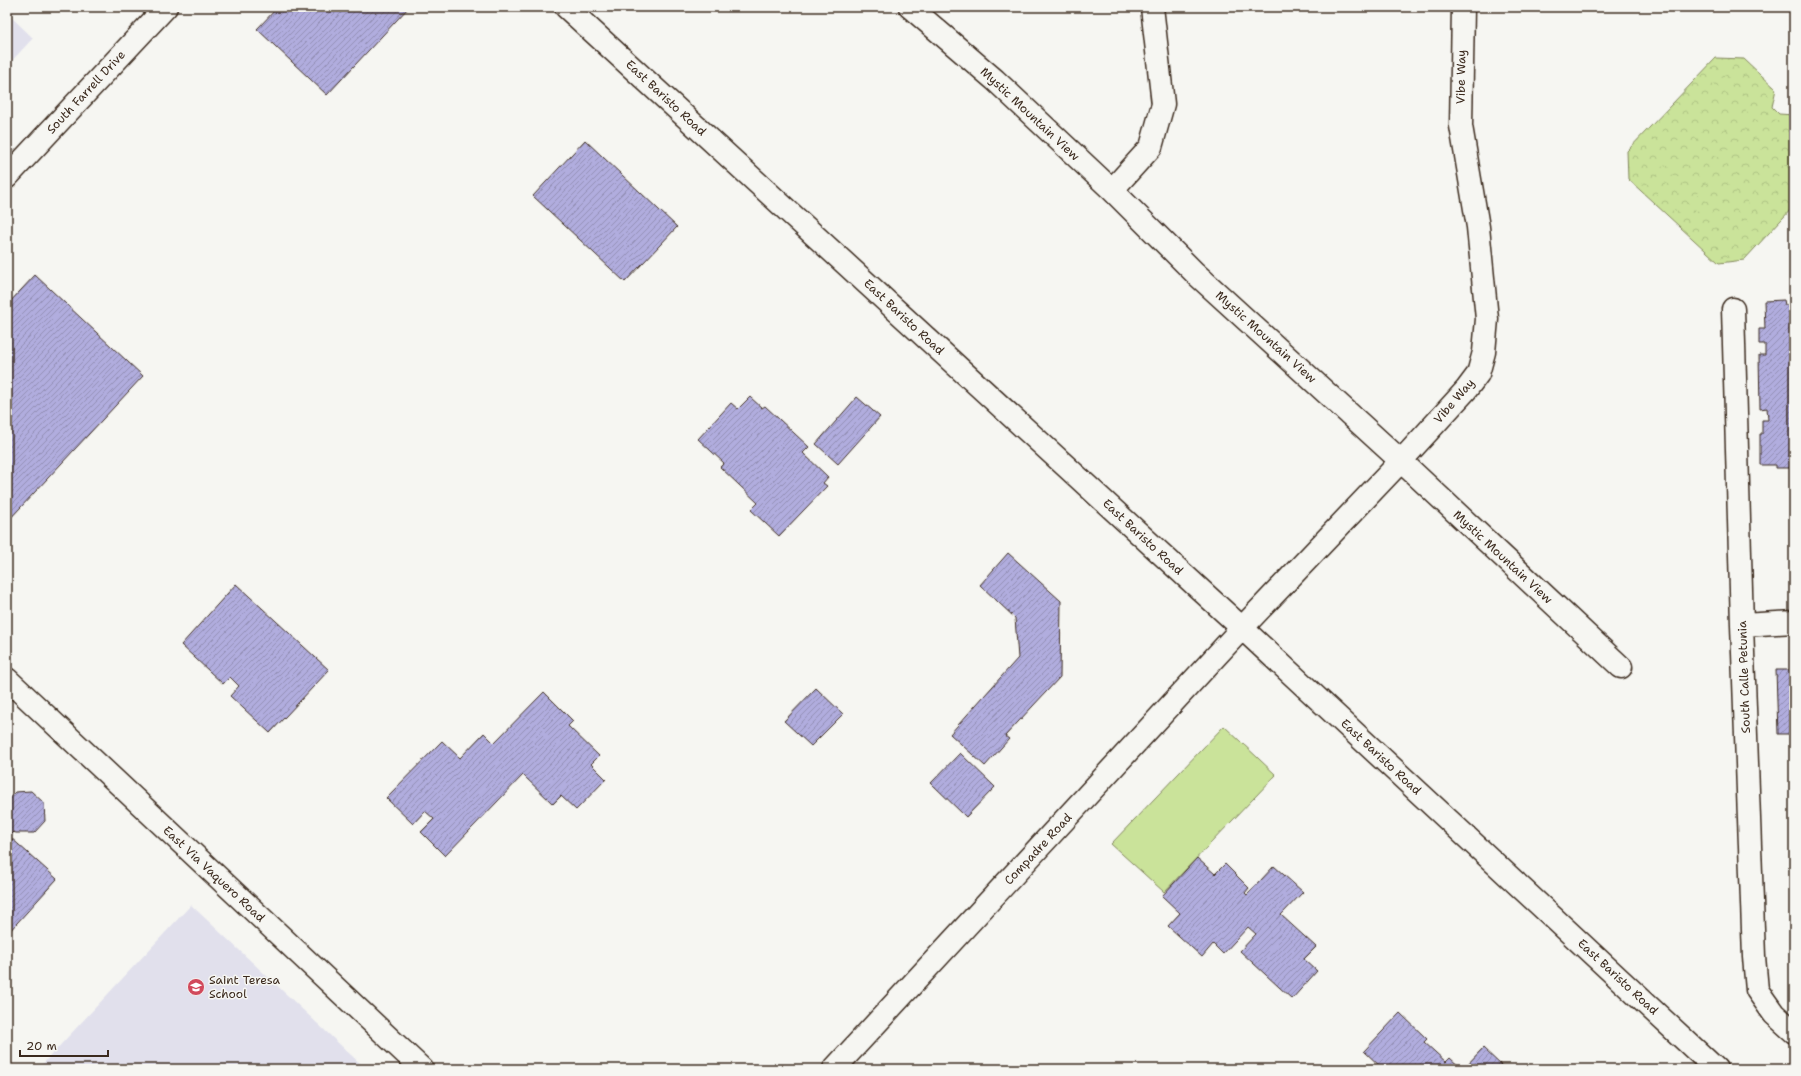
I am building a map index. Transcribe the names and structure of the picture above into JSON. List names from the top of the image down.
{
  "streets": {
    "street": [
      "Vibe Way",
      "South Farrell Drive",
      "East Baristo Road",
      "Mystic Mountain View",
      "South Calle Petunia",
      "Compadre Road",
      "East Via Vaquero Road"
    ]
  },
  "crossings": [
    ["Vibe Way", "East Baristo Road"],
    ["Vibe Way", "Mystic Mountain View"],
    ["Vibe Way", "Compadre Road"],
    ["East Baristo Road", "Compadre Road"]
  ],
  "places": {
    "school or university": ["Saint Teresa School"]
  },
  "scale_bar": "20 m"
}
